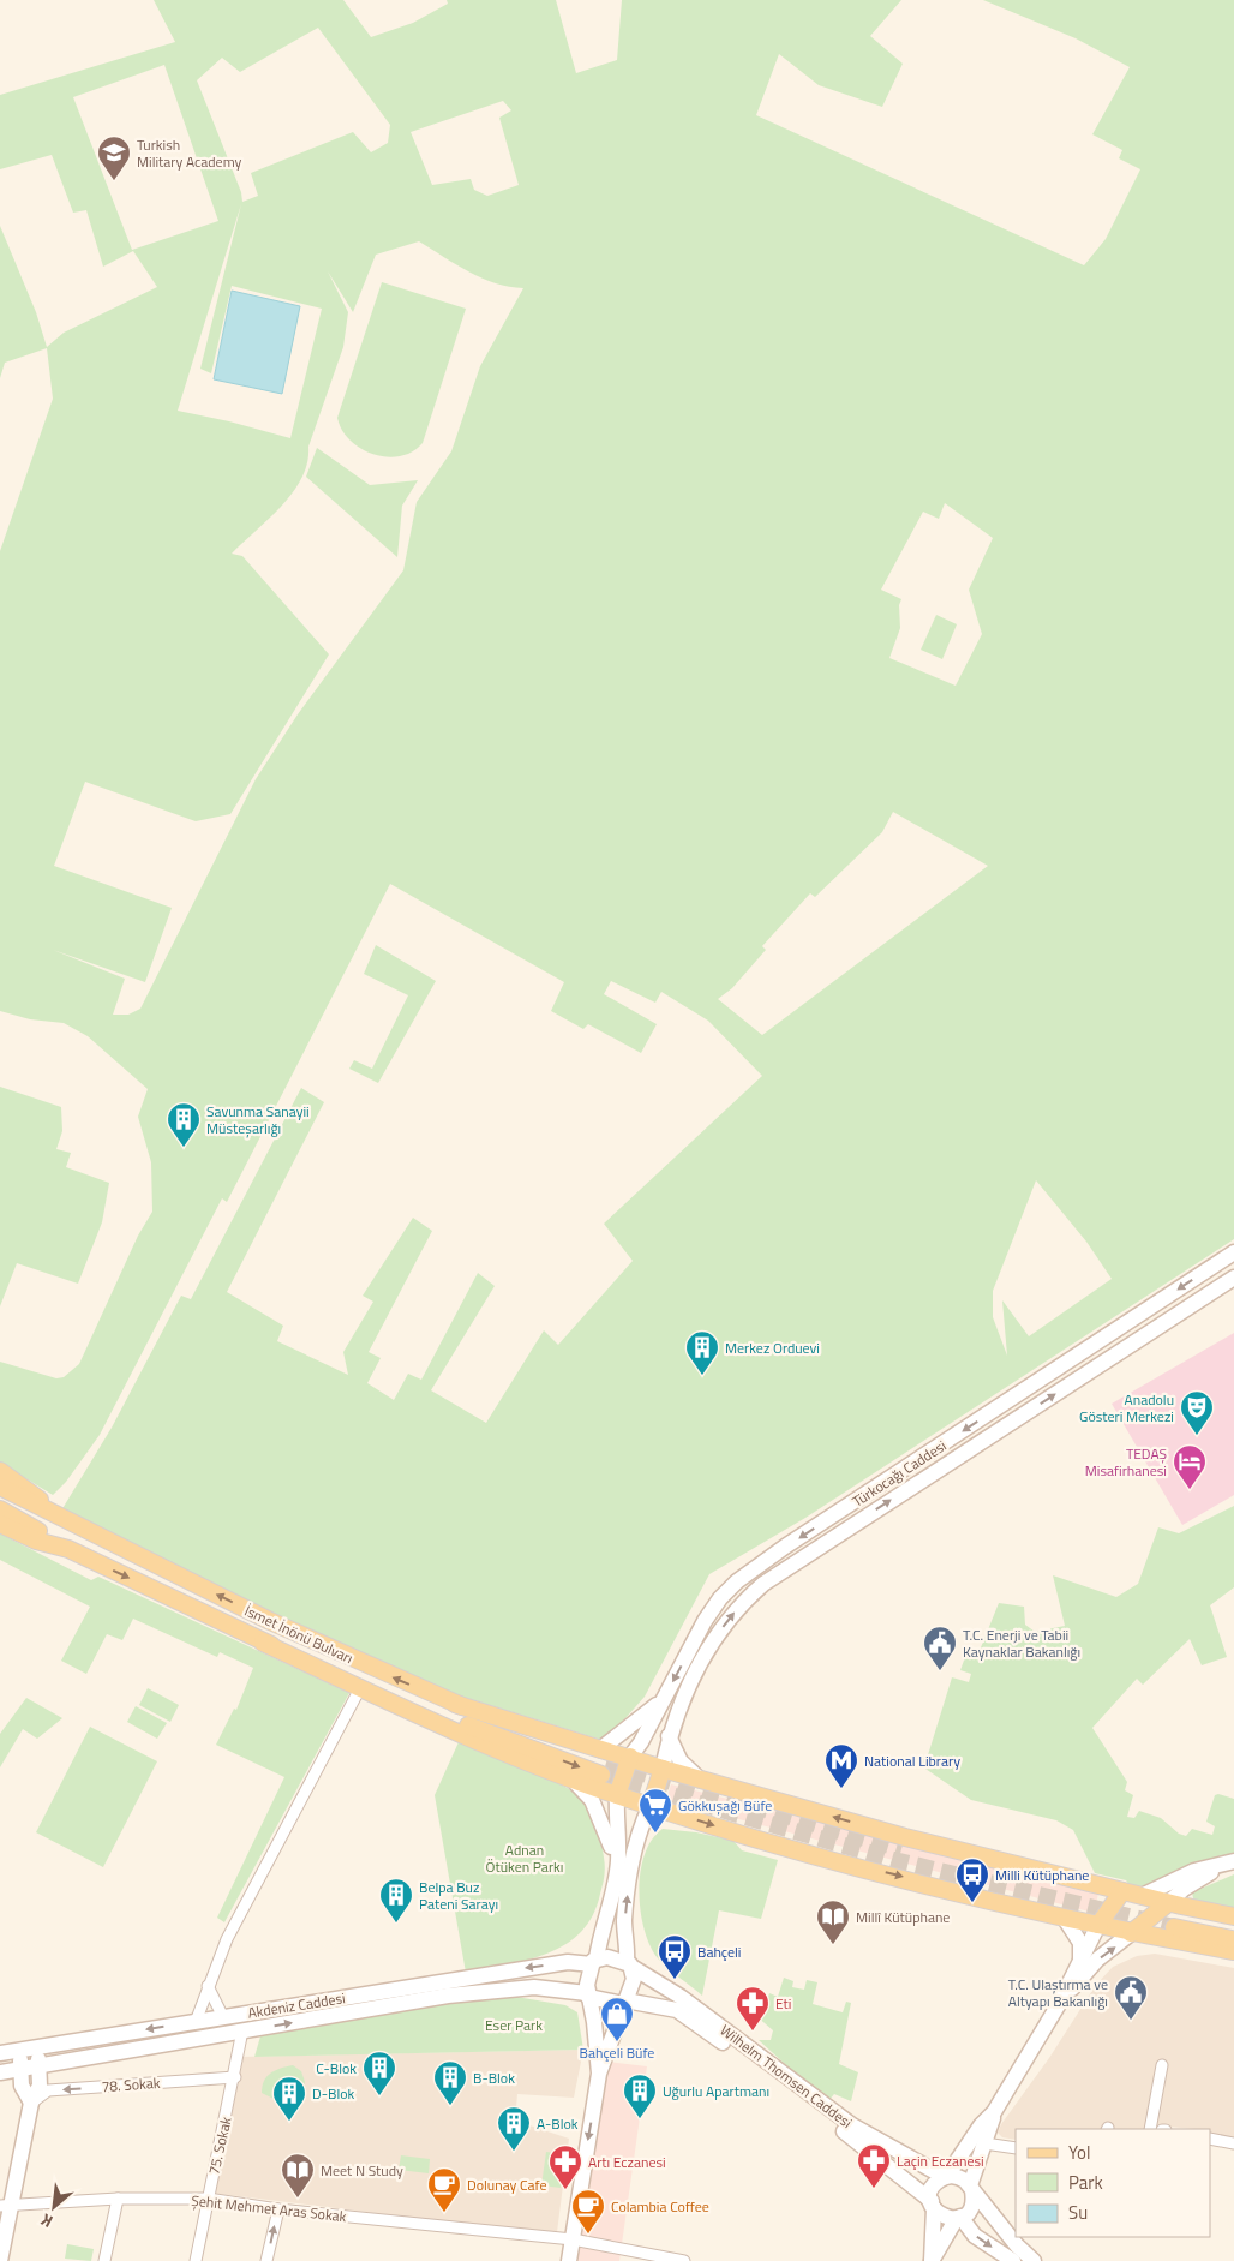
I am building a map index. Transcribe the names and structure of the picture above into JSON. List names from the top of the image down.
{
  "streets": {
    "main road": [
      "Türkocağı Caddesi",
      "İsmet İnönü Bulvarı",
      "Akdeniz Caddesi",
      "Wilhelm Thomsen Caddesi"
    ],
    "street": ["78. Sokak", "75. Sokak", "Şehit Mehmet Aras Sokak"]
  },
  "crossings": [
    ["Akdeniz Caddesi", "Wilhelm Thomsen Caddesi"],
    ["Akdeniz Caddesi", "75. Sokak"],
    ["78. Sokak", "75. Sokak"],
    ["75. Sokak", "Şehit Mehmet Aras Sokak"]
  ],
  "one_way": ["78. Sokak"],
  "parks": ["Adnan Ötüken Parkı", "Eser Park"],
  "places": {
    "school or university": ["Turkish Military Academy"],
    "building": [
      "Savunma Sanayii Müsteşarlığı",
      "Merkez Orduevi",
      "Belpa Buz Pateni Sarayı",
      "C-Blok",
      "B-Blok",
      "Uğurlu Apartmanı",
      "D-Blok",
      "A-Blok"
    ],
    "theatre": ["Anadolu Gösteri Merkezi"],
    "hotel": ["TEDAŞ Misafirhanesi"],
    "public building": ["T.C. Enerji ve Tabii Kaynaklar Bakanlığı", "T.C. Ulaştırma ve Altyapı Bakanlığı"],
    "metro station": ["National Library"],
    "supermarket": ["Gökkuşağı Büfe"],
    "bus stop": ["Milli Kütüphane", "Bahçeli"],
    "library": ["Millî Kütüphane", "Meet N Study"],
    "pharmacy": ["Eti", "Laçin Eczanesi", "Artı Eczanesi"],
    "shop": ["Bahçeli Büfe"],
    "cafe": ["Dolunay Cafe", "Colambia Coffee"]
  },
  "legend": ["Yol", "Park", "Su"],
  "north": "bottom left"
}
